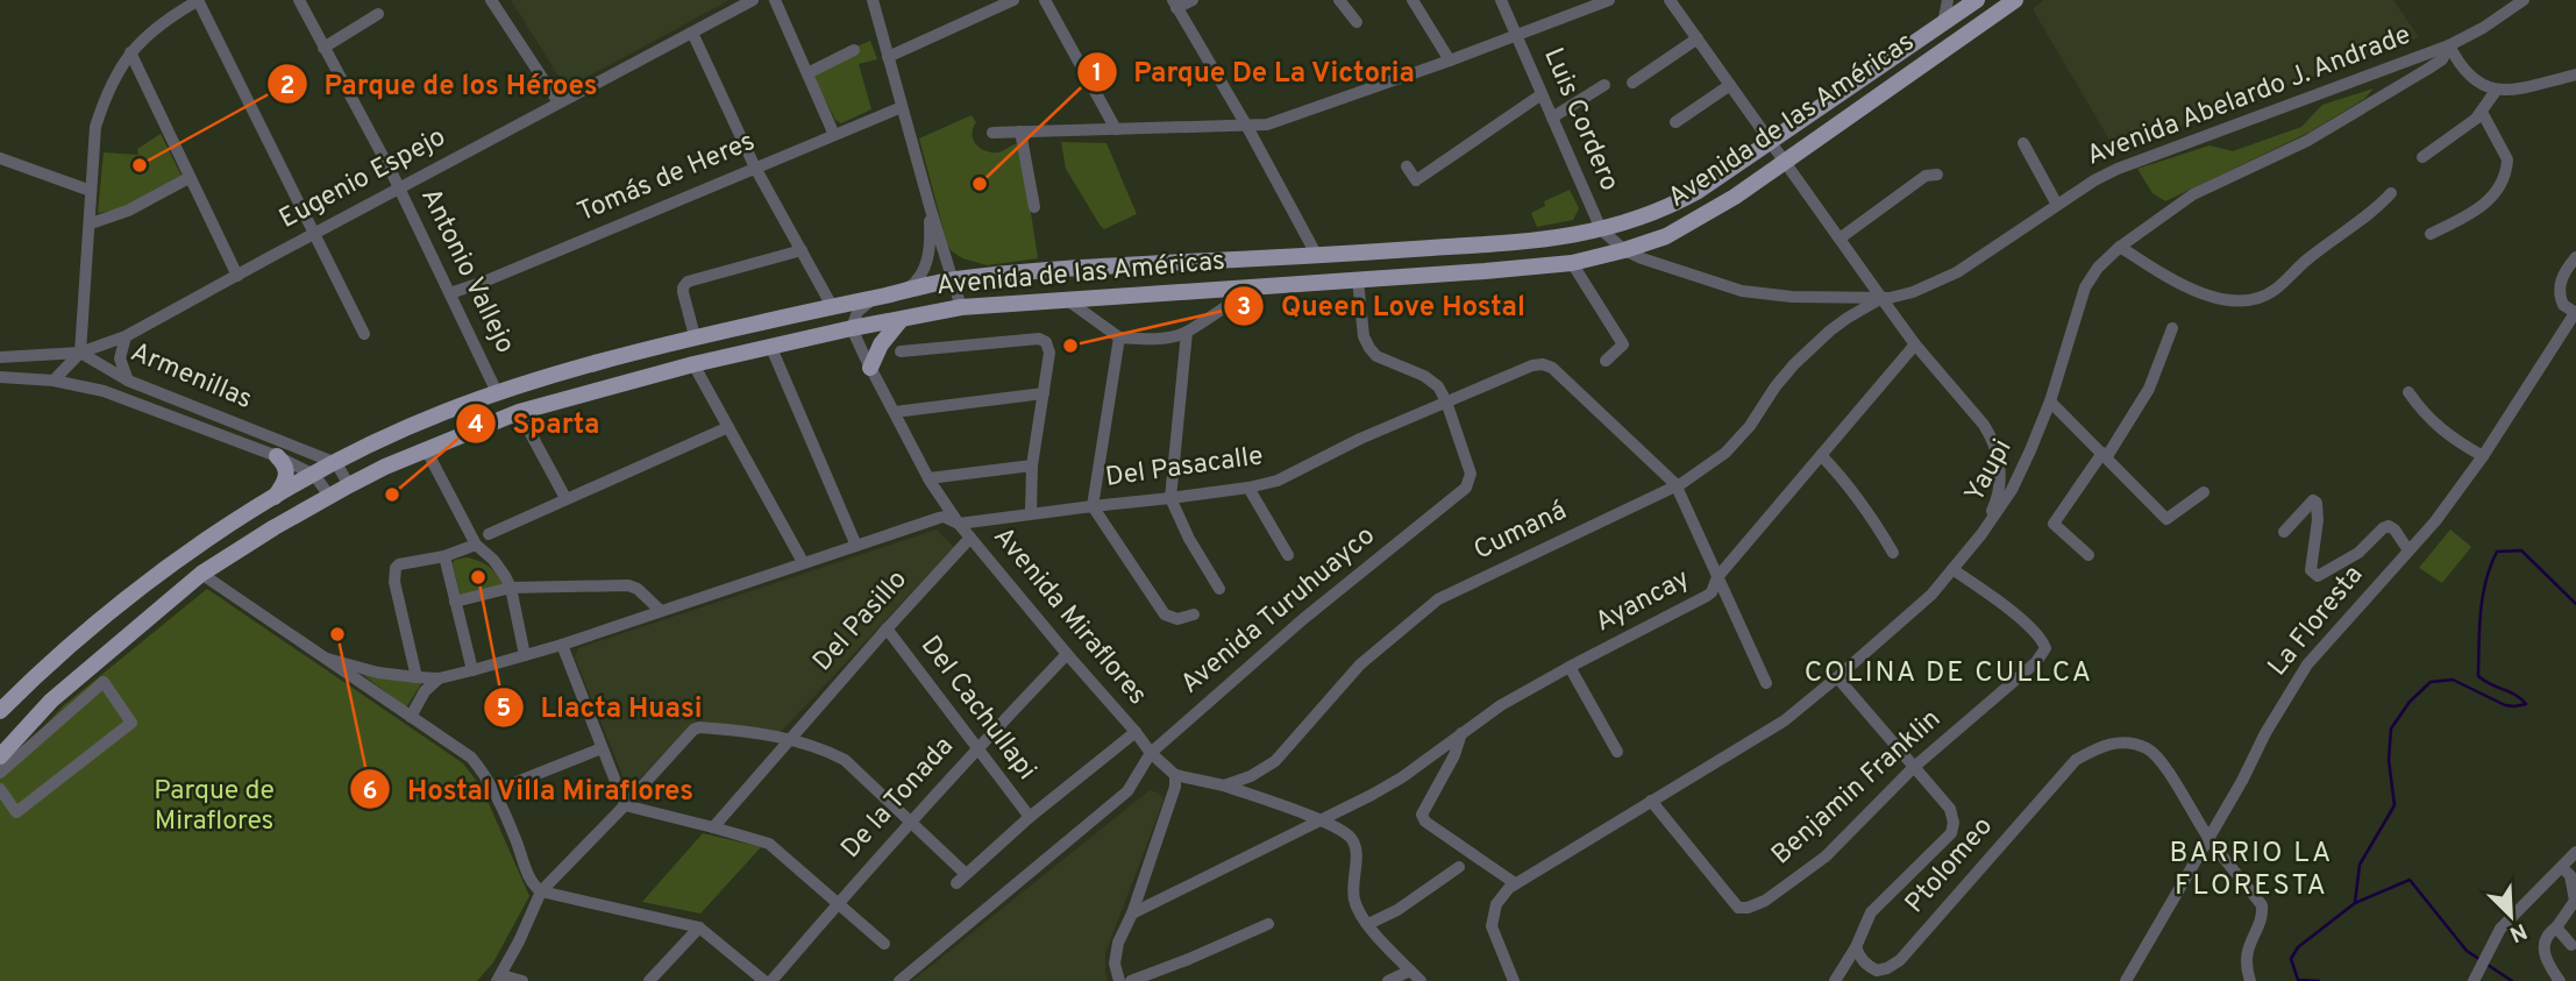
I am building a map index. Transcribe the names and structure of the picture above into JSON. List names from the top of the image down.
{
  "streets": {
    "main road": ["Avenida de las Américas"],
    "street": [
      "Avenida Abelardo J. Andrade",
      "Luis Cordero",
      "Tomás de Heres",
      "Eugenio Espejo",
      "Antonio Vallejo",
      "Armenillas",
      "Del Pasacalle",
      "Yaupi",
      "Cumaná",
      "Ayancay",
      "Avenida Turuhuayco",
      "Avenida Miraflores",
      "Del Pasillo",
      "La Floresta",
      "Del Cachullapi",
      "Benjamin Franklin",
      "De la Tonada",
      "Ptolomeo"
    ]
  },
  "crossings": [
    ["Avenida Abelardo J. Andrade", "Luis Cordero"],
    ["Avenida Abelardo J. Andrade", "Avenida de las Américas"],
    ["Avenida Abelardo J. Andrade", "Yaupi"],
    ["Avenida Abelardo J. Andrade", "Cumaná"],
    ["Luis Cordero", "Avenida de las Américas"],
    ["Avenida de las Américas", "Antonio Vallejo"],
    ["Avenida de las Américas", "Armenillas"],
    ["Avenida de las Américas", "Del Pasacalle"],
    ["Avenida de las Américas", "Avenida Turuhuayco"],
    ["Avenida de las Américas", "Avenida Miraflores"],
    ["Tomás de Heres", "Antonio Vallejo"],
    ["Eugenio Espejo", "Antonio Vallejo"],
    ["Eugenio Espejo", "Armenillas"],
    ["Del Pasacalle", "Cumaná"],
    ["Del Pasacalle", "Ayancay"],
    ["Del Pasacalle", "Avenida Turuhuayco"],
    ["Del Pasacalle", "Avenida Miraflores"],
    ["Yaupi", "Benjamin Franklin"],
    ["Avenida Turuhuayco", "Avenida Miraflores"],
    ["Avenida Miraflores", "Del Pasillo"],
    ["Avenida Miraflores", "De la Tonada"],
    ["Del Pasillo", "Del Cachullapi"],
    ["La Floresta", "Ptolomeo"],
    ["Del Cachullapi", "De la Tonada"]
  ],
  "districts": ["COLINA DE CULLCA", "BARRIO LA FLORESTA"],
  "parks": ["Parque de Miraflores"],
  "places": [
    "Parque de los Héroes",
    "Parque De La Victoria",
    "Queen Love Hostal",
    "Sparta",
    "Llacta Huasi",
    "Hostal Villa Miraflores"
  ],
  "north": "bottom right"
}
